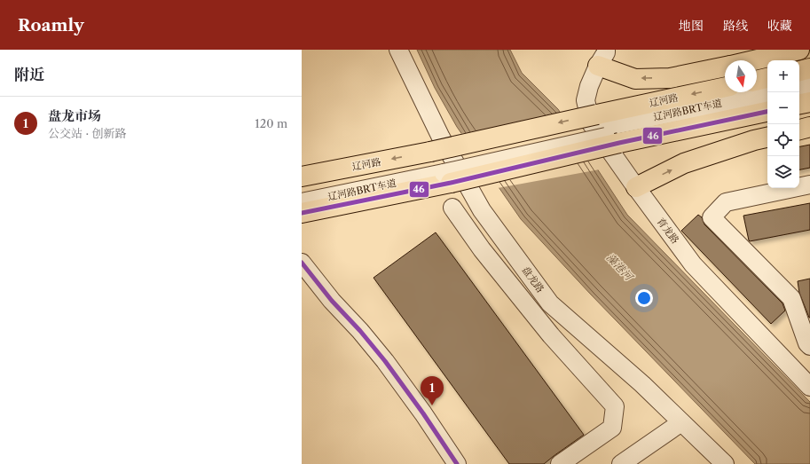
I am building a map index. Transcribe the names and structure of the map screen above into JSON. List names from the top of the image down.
{
  "streets": {
    "main road": ["辽河路"],
    "street": ["辽河路BRT车道", "育龙路", "盘龙路"]
  },
  "crossings": [
    ["辽河路", "辽河路BRT车道"]
  ],
  "water": ["藻港河"],
  "lines": ["transit line 46"],
  "north": "bottom",
  "page": {
    "header": "Roamly",
    "nav": ["地图", "路线", "收藏"],
    "heading": "附近",
    "map_buttons": ["+", "−"],
    "list": [
      {
        "mark": "1",
        "name": "盘龙市场",
        "note": "公交站 · 创新路",
        "value": "120 m"
      }
    ],
    "pins": "1"
  }
}
